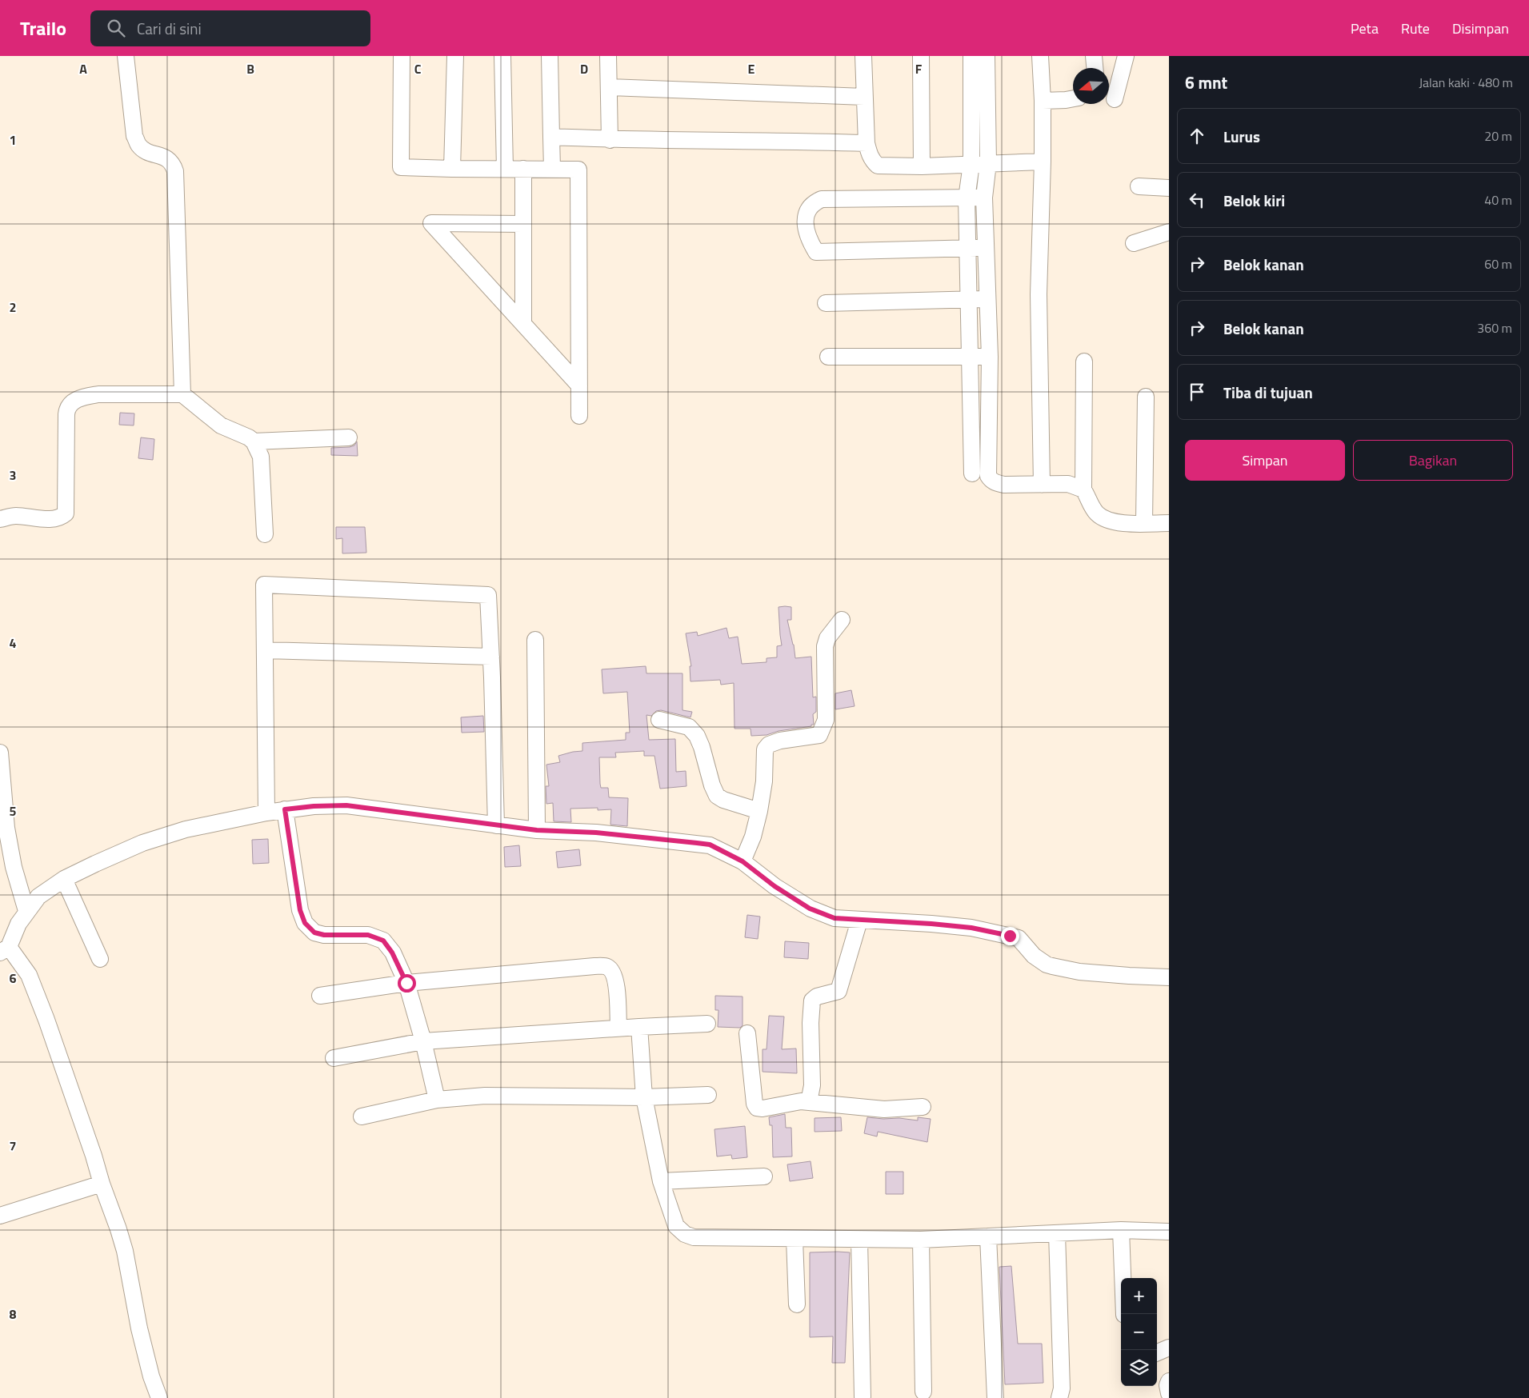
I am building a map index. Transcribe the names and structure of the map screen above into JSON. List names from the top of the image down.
{
  "north": "left",
  "page": {
    "header": "Trailo",
    "search": "Cari di sini",
    "nav": ["Peta", "Rute", "Disimpan"],
    "heading": ["6 mnt", "Jalan kaki · 480 m"],
    "list": [
      ["Lurus", "20 m"],
      ["Belok kiri", "40 m"],
      ["Belok kanan", "60 m"],
      ["Belok kanan", "360 m"],
      "Tiba di tujuan"
    ],
    "buttons": ["Simpan", "Bagikan"],
    "map_buttons": ["+", "−"]
  },
  "grid": {
    "columns": [
      "A",
      "B",
      "C",
      "D",
      "E",
      "F"
    ],
    "rows": [
      "1",
      "2",
      "3",
      "4",
      "5",
      "6",
      "7",
      "8"
    ]
  }
}
